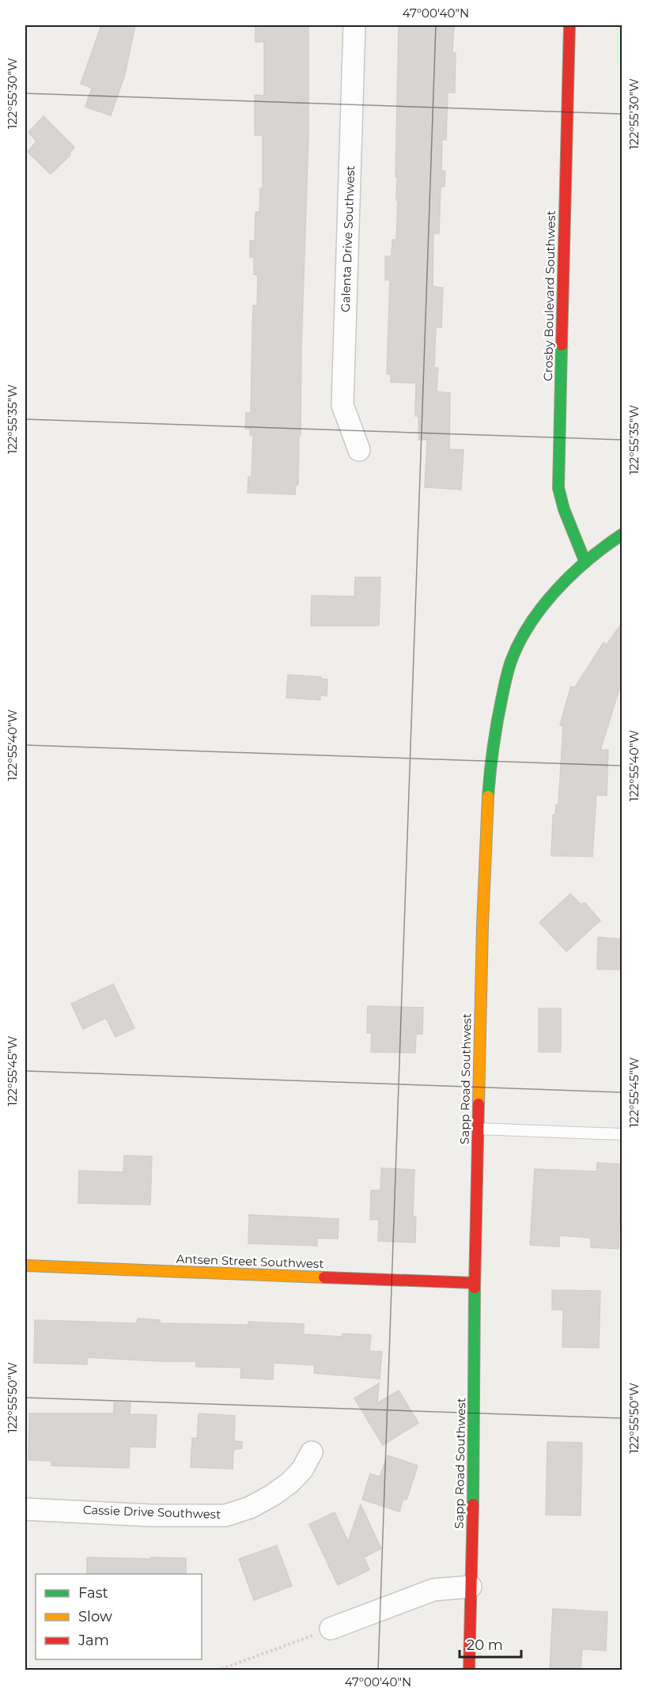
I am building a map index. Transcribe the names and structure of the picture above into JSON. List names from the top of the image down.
{
  "streets": {
    "street": [
      "Galenta Drive Southwest",
      "Crosby Boulevard Southwest",
      "Sapp Road Southwest",
      "Antsen Street Southwest",
      "Cassie Drive Southwest"
    ]
  },
  "crossings": [
    ["Crosby Boulevard Southwest", "Sapp Road Southwest"],
    ["Sapp Road Southwest", "Antsen Street Southwest"]
  ],
  "legend": ["Fast", "Slow", "Jam"],
  "scale_bar": "20 m",
  "coordinates": [
    "47°00'40\"N",
    "122°55'30\"W",
    "122°55'35\"W",
    "122°55'40\"W",
    "122°55'45\"W",
    "122°55'50\"W"
  ]
}
